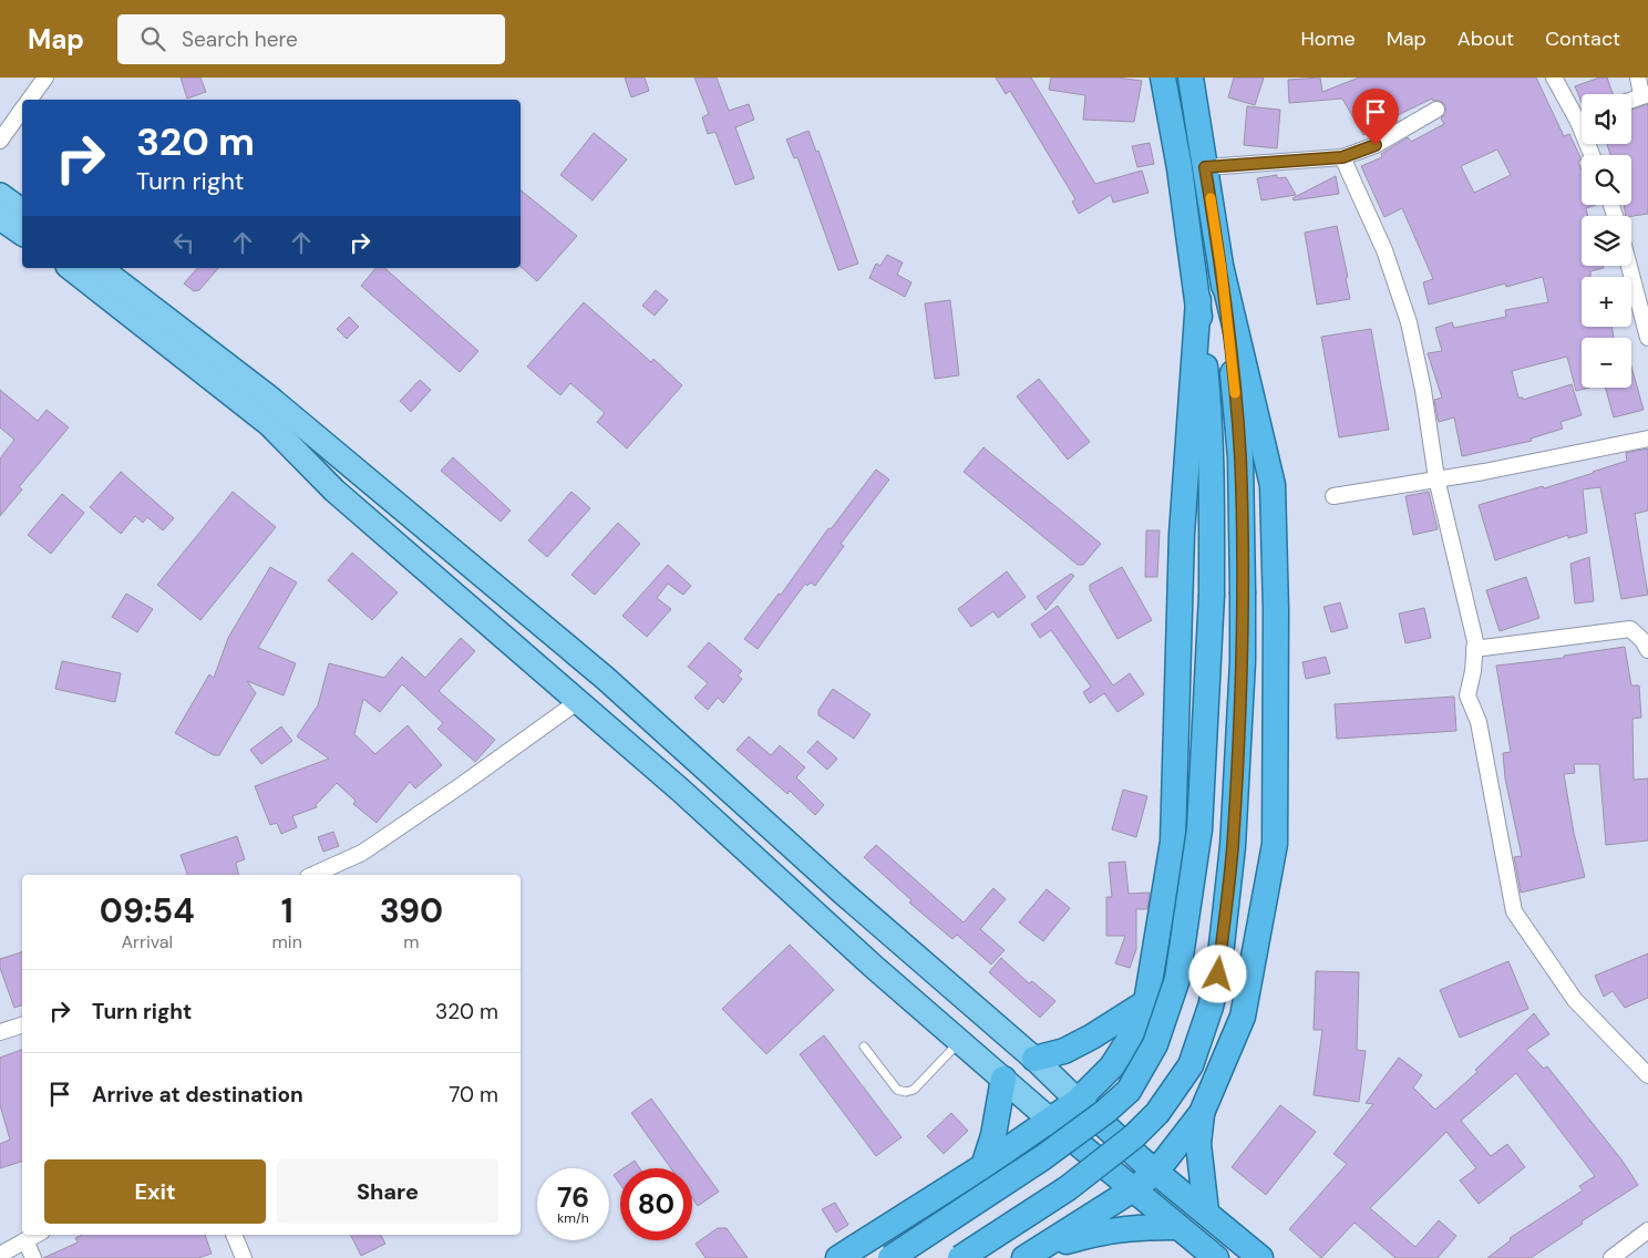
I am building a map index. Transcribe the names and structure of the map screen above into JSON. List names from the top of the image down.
{
  "page": {
    "header": "Map",
    "search": "Search here",
    "nav": [
      "Home",
      "Map",
      "About",
      "Contact"
    ],
    "map_buttons": ["+", "−"],
    "turn": ["320 m", "Turn right"],
    "eta": [
      "09:54",
      "Arrival",
      "1",
      "min",
      "390",
      "m"
    ],
    "list": [
      {
        "name": "Turn right",
        "value": "320 m"
      },
      {
        "name": "Arrive at destination",
        "value": "70 m"
      }
    ],
    "buttons": ["Exit", "Share"],
    "speed": "76 km/h",
    "limit": "80"
  }
}
